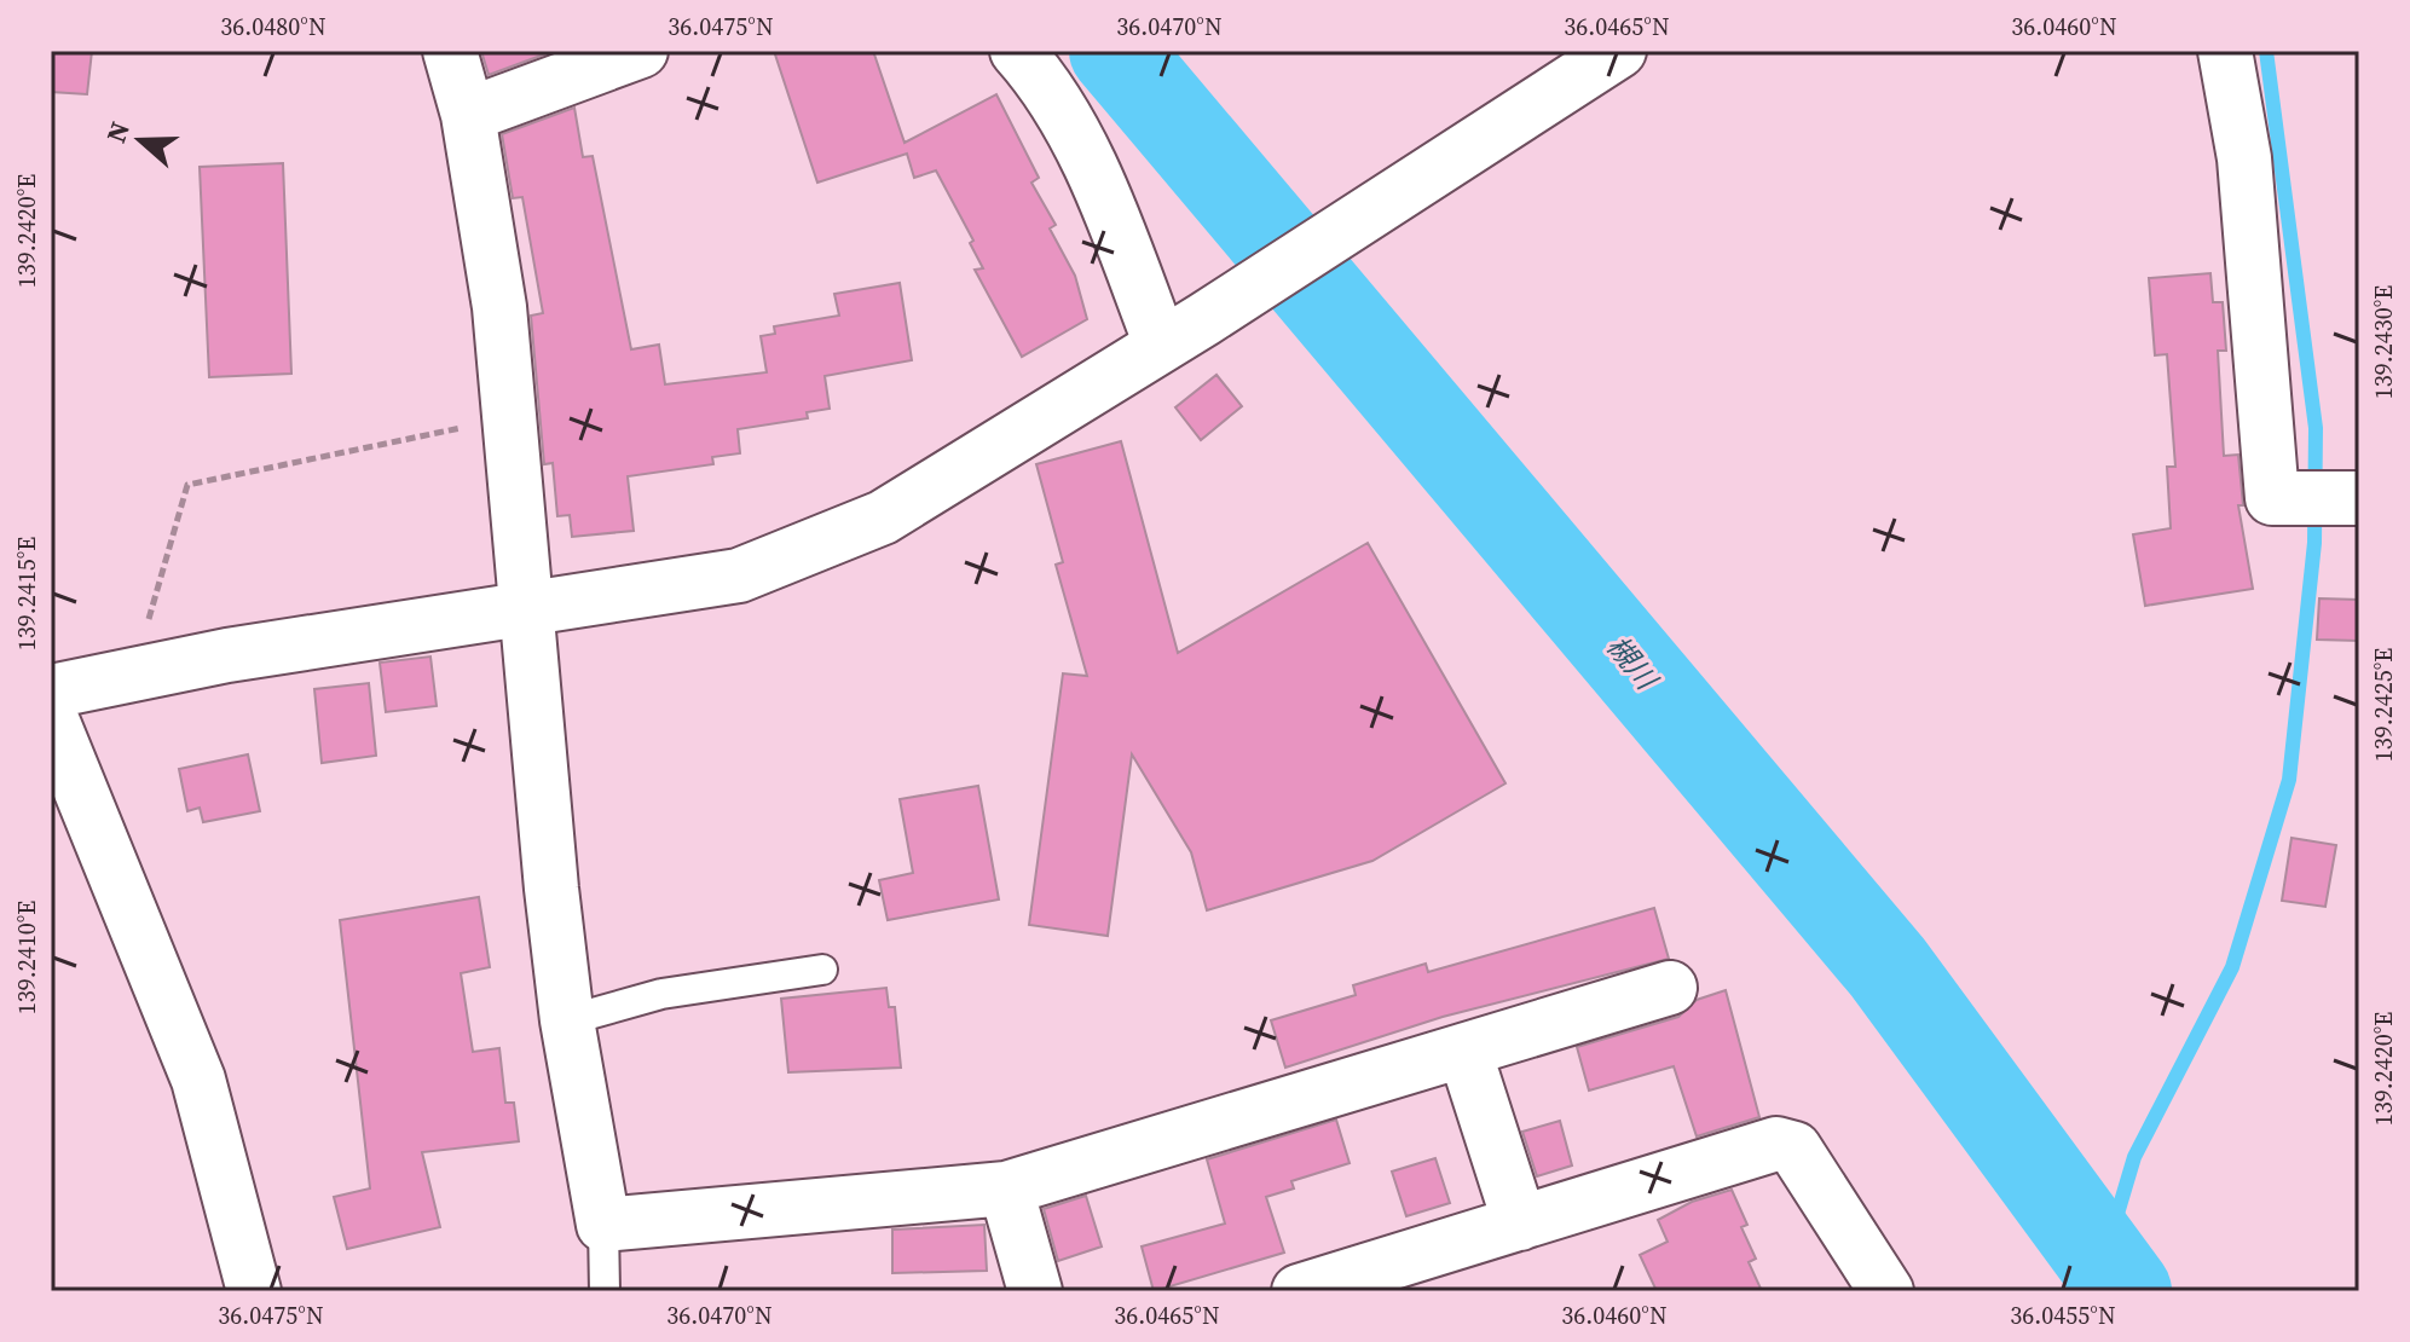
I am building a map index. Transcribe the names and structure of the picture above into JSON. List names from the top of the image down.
{
  "water": ["槻川"],
  "north": "left",
  "coordinates": [
    "36.0480°N",
    "36.0475°N",
    "36.0470°N",
    "36.0465°N",
    "36.0460°N",
    "139.2420°E",
    "139.2430°E",
    "139.2415°E",
    "139.2425°E",
    "139.2410°E",
    "36.0455°N"
  ]
}
